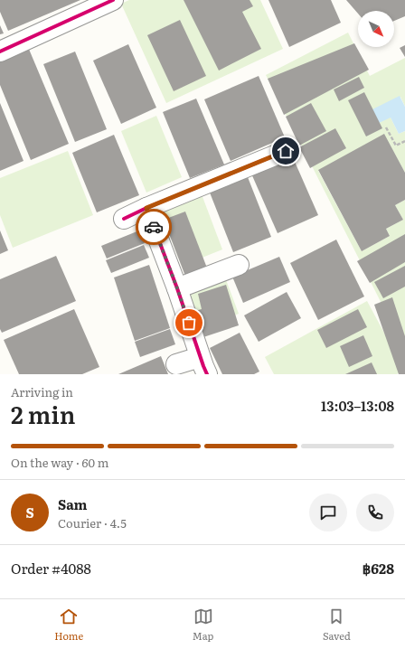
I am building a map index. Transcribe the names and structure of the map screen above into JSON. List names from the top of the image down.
{
  "north": "bottom right",
  "page": {
    "heading": ["2 min", "Arriving in", "13:03–13:08"],
    "panel": [
      "Sam",
      "Courier · 4.5",
      "Order #4088",
      "฿628"
    ],
    "bar": "On the way · 60 m",
    "round": "S",
    "tabs": ["Home", "Map", "Saved"]
  }
}
